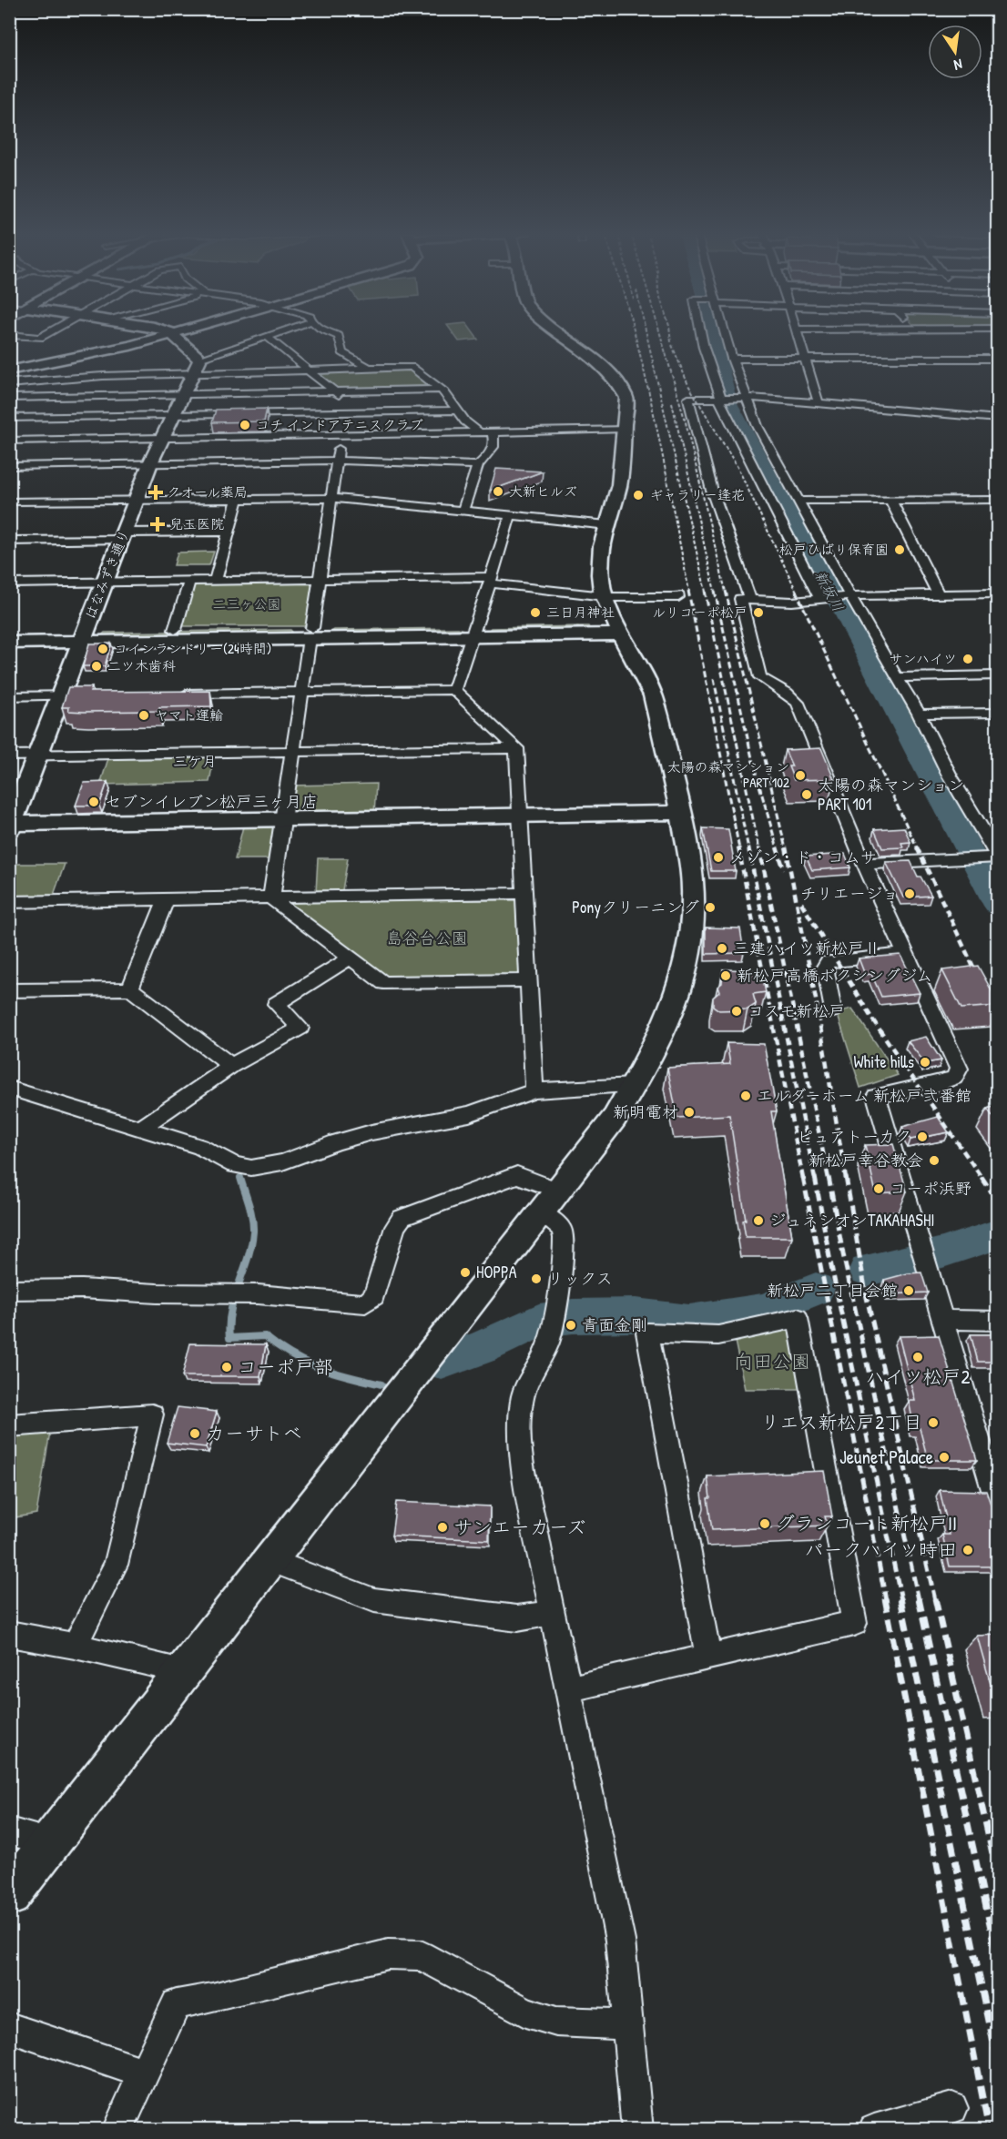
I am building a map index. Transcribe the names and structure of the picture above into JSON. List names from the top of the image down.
{
  "streets": {
    "street": ["はなみずき通り"]
  },
  "districts": ["三ケ月"],
  "water": ["新坂川"],
  "parks": ["二三ヶ公園", "島谷台公園", "向田公園"],
  "places": {
    "other": [
      "コチ インドアテニスクラブ",
      "大新ヒルズ",
      "ギャラリー逢花",
      "松戸ひばり保育園",
      "三日月神社",
      "ルリコーポ松戸",
      "コインランドリー(24時間)",
      "サンハイツ",
      "二ツ木歯科",
      "ヤマト運輸",
      "太陽の森マンション PART 102",
      "太陽の森マンション PART 101",
      "セブンイレブン松戸三ヶ月店",
      "メゾン・ド・コムサ",
      "チリエージョ",
      "Ponyクリーニング",
      "三建ハイツ新松戸Ⅱ",
      "新松戸高橋ボクシングジム",
      "コスモ新松戸",
      "White hills",
      "エルダーホーム 新松戸弐番館",
      "新明電材",
      "ピュアトーカク",
      "新松戸幸谷教会",
      "コーポ浜野",
      "ジュネシオンTAKAHASHI",
      "HOPPA",
      "リックス",
      "新松戸二丁目会館",
      "青面金剛",
      "ハイツ松戸2",
      "コーポ戸部",
      "リエス新松戸2丁目",
      "カーサトベ",
      "Jeunet Palace",
      "グランコート新松戸II",
      "サンエーカーズ",
      "パークハイツ時田"
    ],
    "health": ["クオール薬局", "兒玉医院"]
  },
  "north": "bottom"
}
